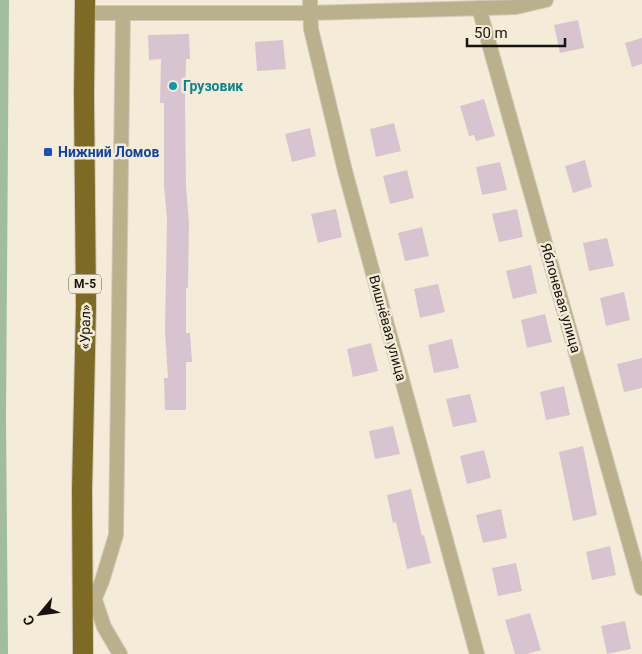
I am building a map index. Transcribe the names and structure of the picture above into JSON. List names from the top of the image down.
{
  "streets": {
    "highway": ["М-5", "«Урал»"],
    "street": ["Яблоневая улица", "Вишнёвая улица"]
  },
  "places": {
    "other": ["Грузовик"],
    "transit": ["Нижний Ломов"]
  },
  "scale_bar": "50 m",
  "north": "bottom left"
}
